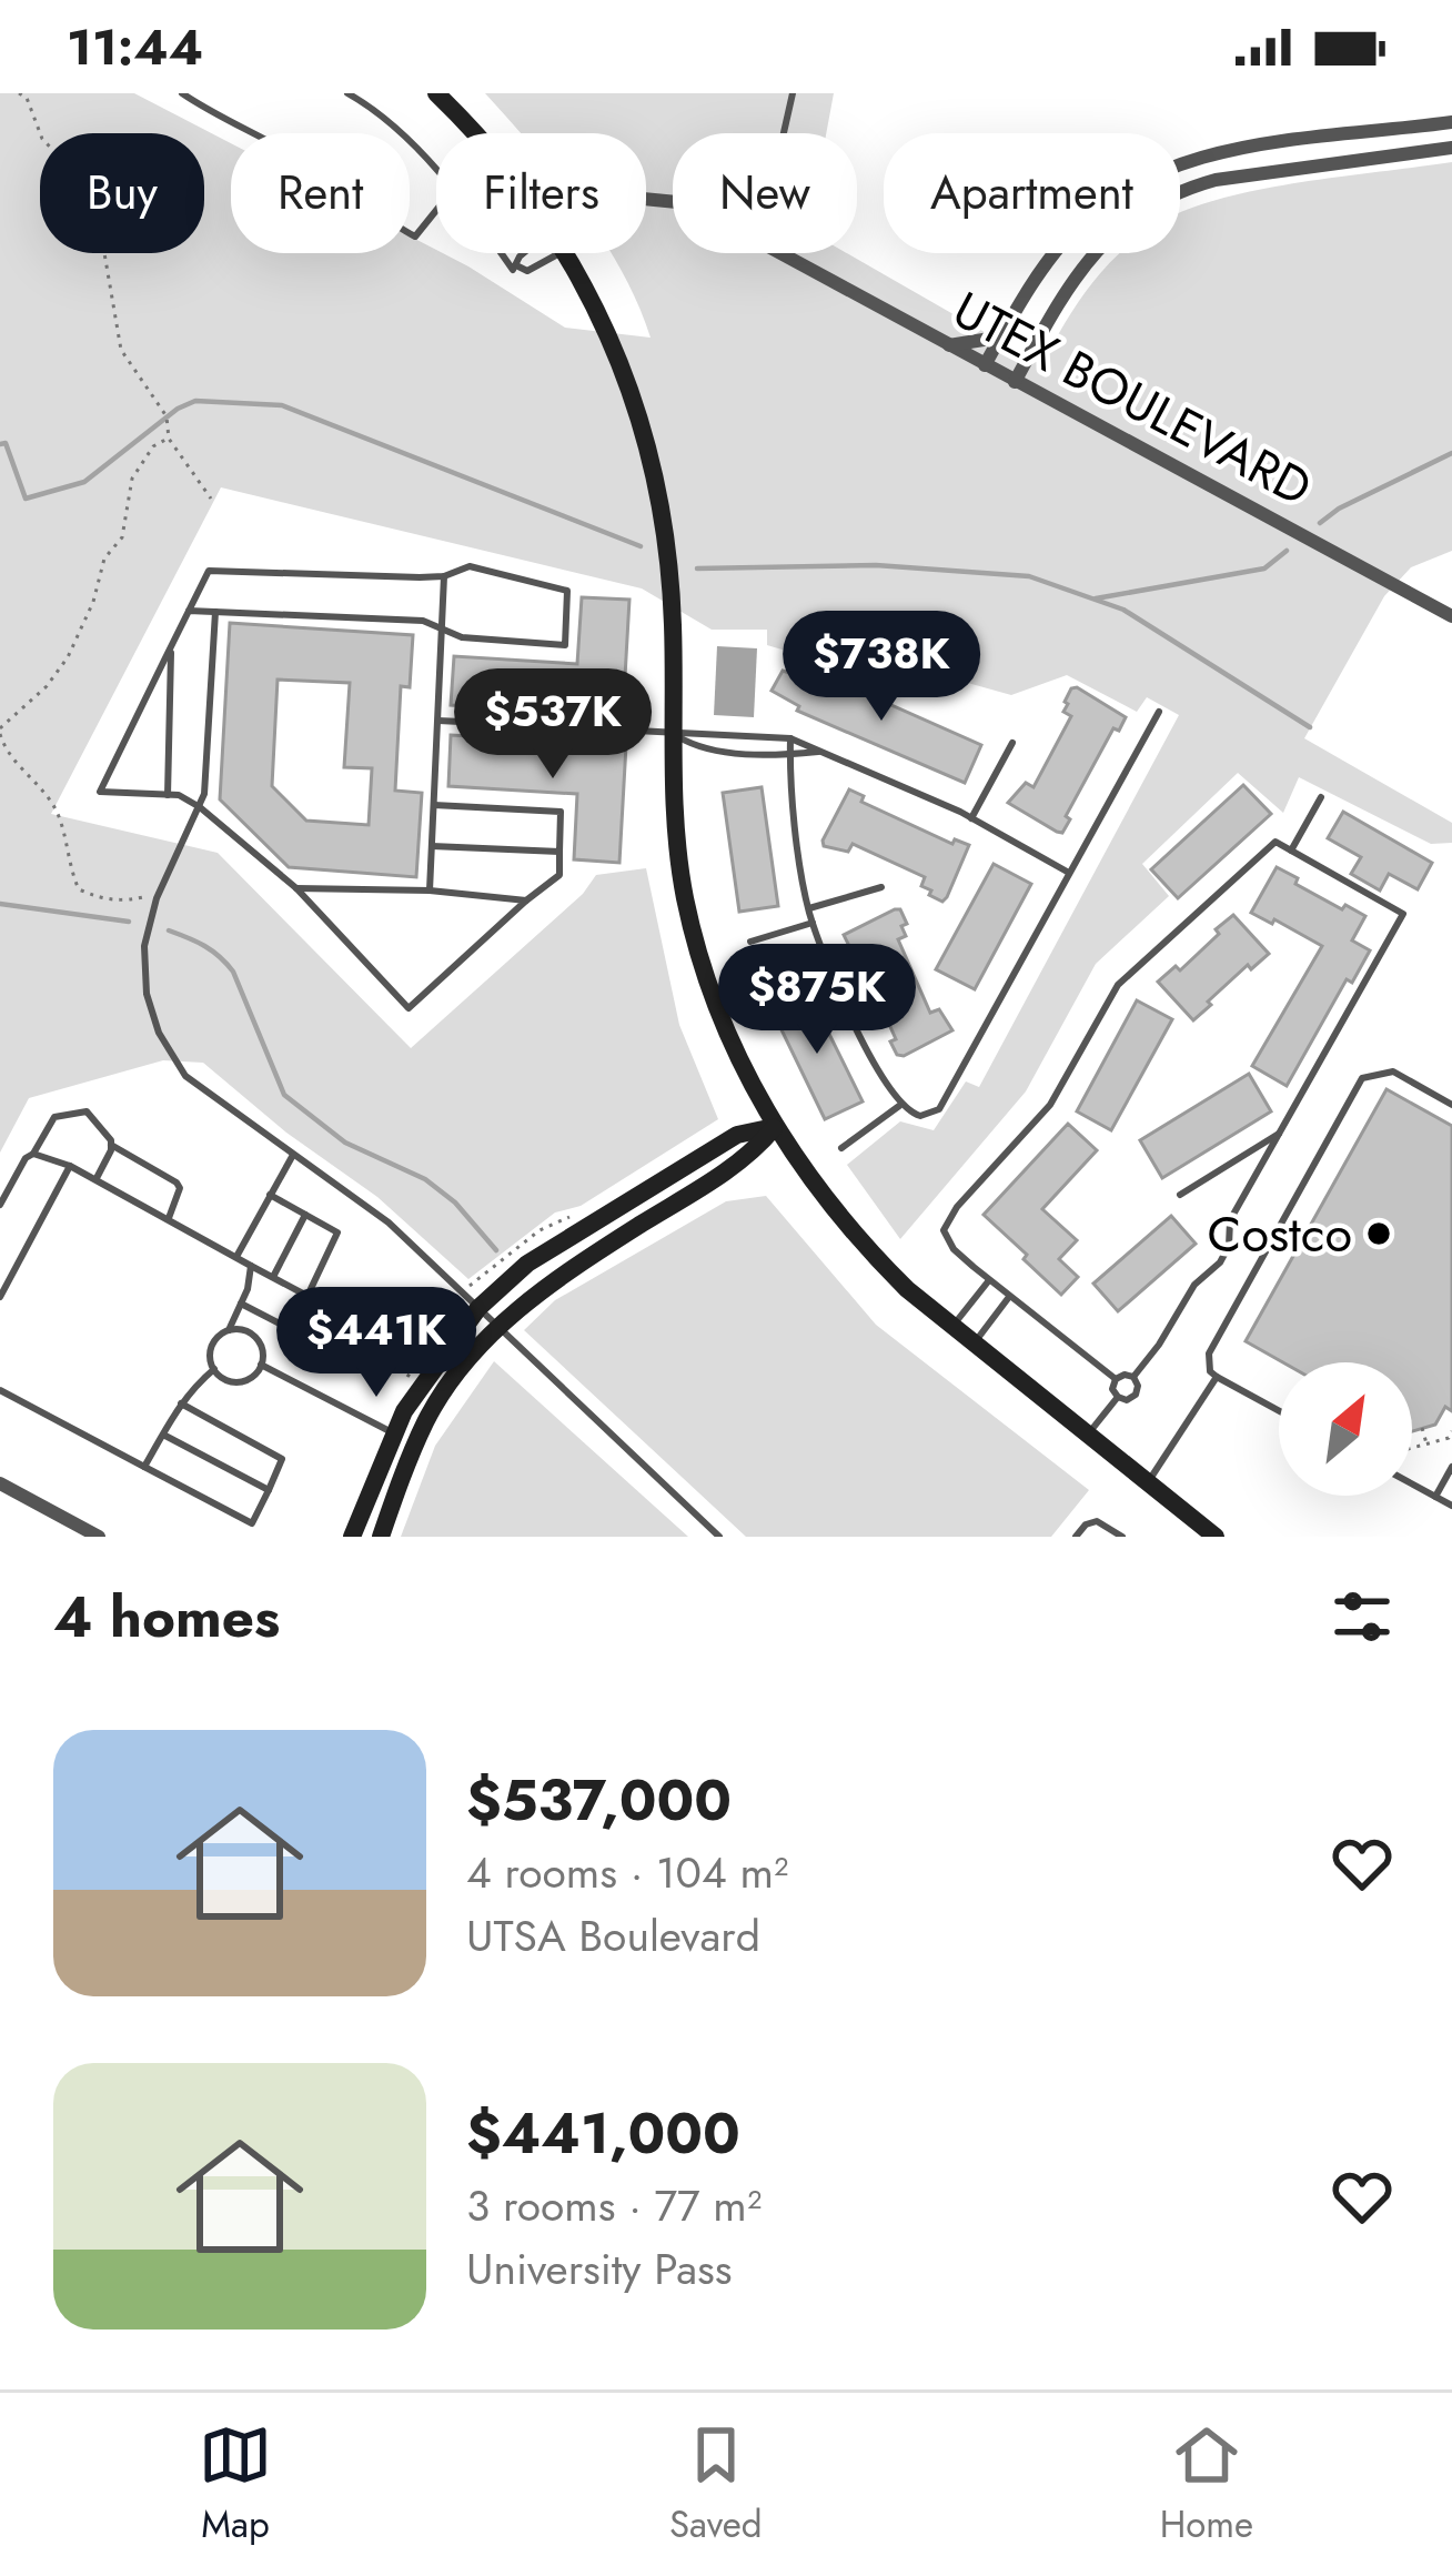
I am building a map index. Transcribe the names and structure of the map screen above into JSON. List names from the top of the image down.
{
  "streets": {
    "street": ["UTEX BOULEVARD"]
  },
  "places": ["Costco"],
  "north": "top right",
  "page": {
    "status": "11:44",
    "chip": [
      "Buy",
      "Rent",
      "Filters",
      "New",
      "Apartment"
    ],
    "price": [
      "$738K",
      "$537K",
      "$875K",
      "$441K"
    ],
    "heading": "4 homes",
    "list": [
      {
        "name": "$537,000",
        "note": "4 rooms · 104 m² · UTSA Boulevard"
      },
      {
        "name": "$441,000",
        "note": "3 rooms · 77 m² · University Pass"
      }
    ],
    "tabs": ["Map", "Saved", "Home"]
  }
}
